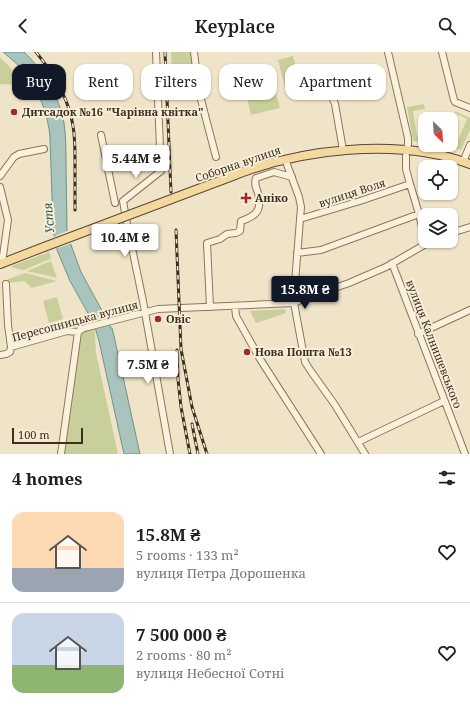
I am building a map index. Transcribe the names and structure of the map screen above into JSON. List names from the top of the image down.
{
  "streets": {
    "main road": ["Соборна вулиця"],
    "street": ["вулиця Воля", "Пересопницька вулиця", "вулиця Калнишевського"]
  },
  "crossings": [
    ["Пересопницька вулиця", "вулиця Калнишевського"]
  ],
  "water": ["Устя"],
  "places": {
    "other": ["Дитсадок №16 \"Чарівна квітка\"", "Овіс", "Нова Пошта №13"],
    "health": ["Аніко"]
  },
  "scale_bar": "100 m",
  "north": "bottom right",
  "page": {
    "header": "Keyplace",
    "chip": [
      "Buy",
      "Rent",
      "Filters",
      "New",
      "Apartment"
    ],
    "price": [
      "5.44M ₴",
      "10.4M ₴",
      "15.8M ₴",
      "7.5M ₴"
    ],
    "scale": "100 m",
    "heading": "4 homes",
    "list": [
      {
        "name": "15.8M ₴",
        "note": "5 rooms · 133 m² · вулиця Петра Дорошенка"
      },
      {
        "name": "7 500 000 ₴",
        "note": "2 rooms · 80 m² · вулиця Небесної Сотні"
      }
    ]
  }
}
